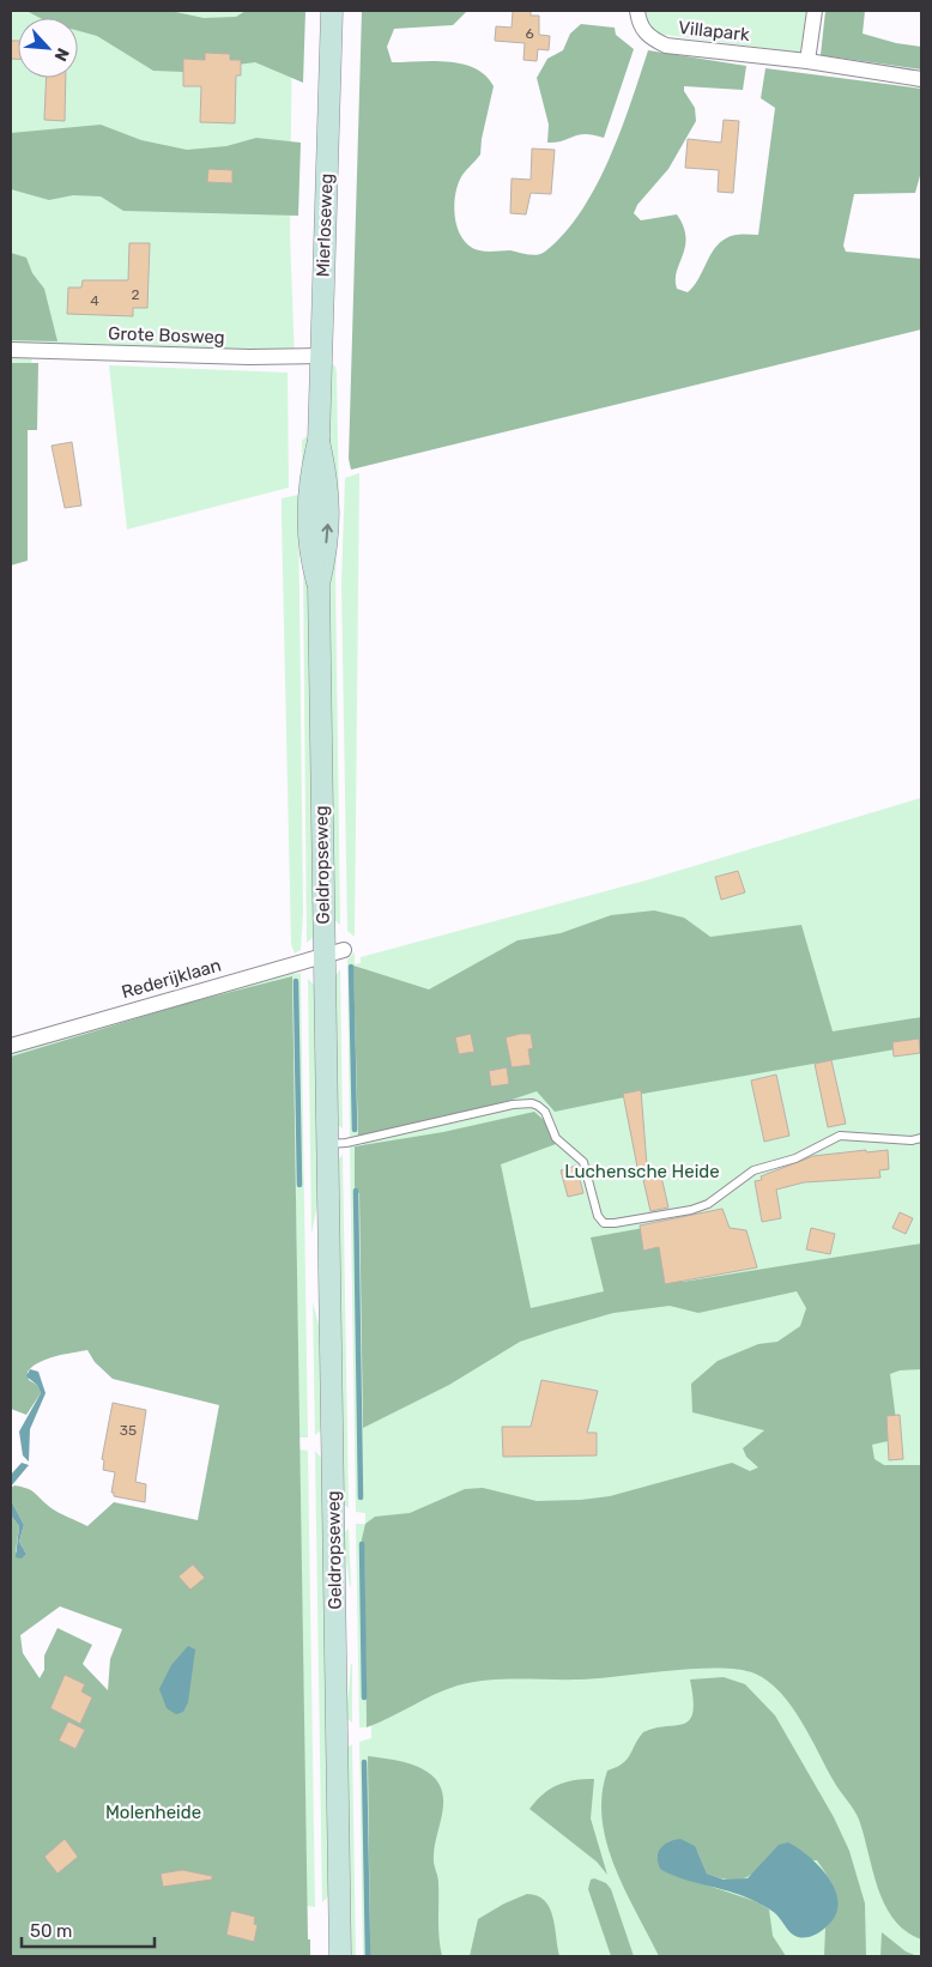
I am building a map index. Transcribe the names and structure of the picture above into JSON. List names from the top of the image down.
{
  "streets": {
    "main road": ["Mierloseweg", "Geldropseweg"],
    "street": ["Villapark", "Grote Bosweg", "Rederijklaan"]
  },
  "crossings": [
    ["Mierloseweg", "Grote Bosweg"],
    ["Mierloseweg", "Geldropseweg"],
    ["Geldropseweg", "Rederijklaan"]
  ],
  "parks": ["Luchensche Heide", "Molenheide"],
  "house_numbers": [
    "6",
    "2",
    "4",
    "35"
  ],
  "scale_bar": "50 m",
  "north": "bottom right"
}
